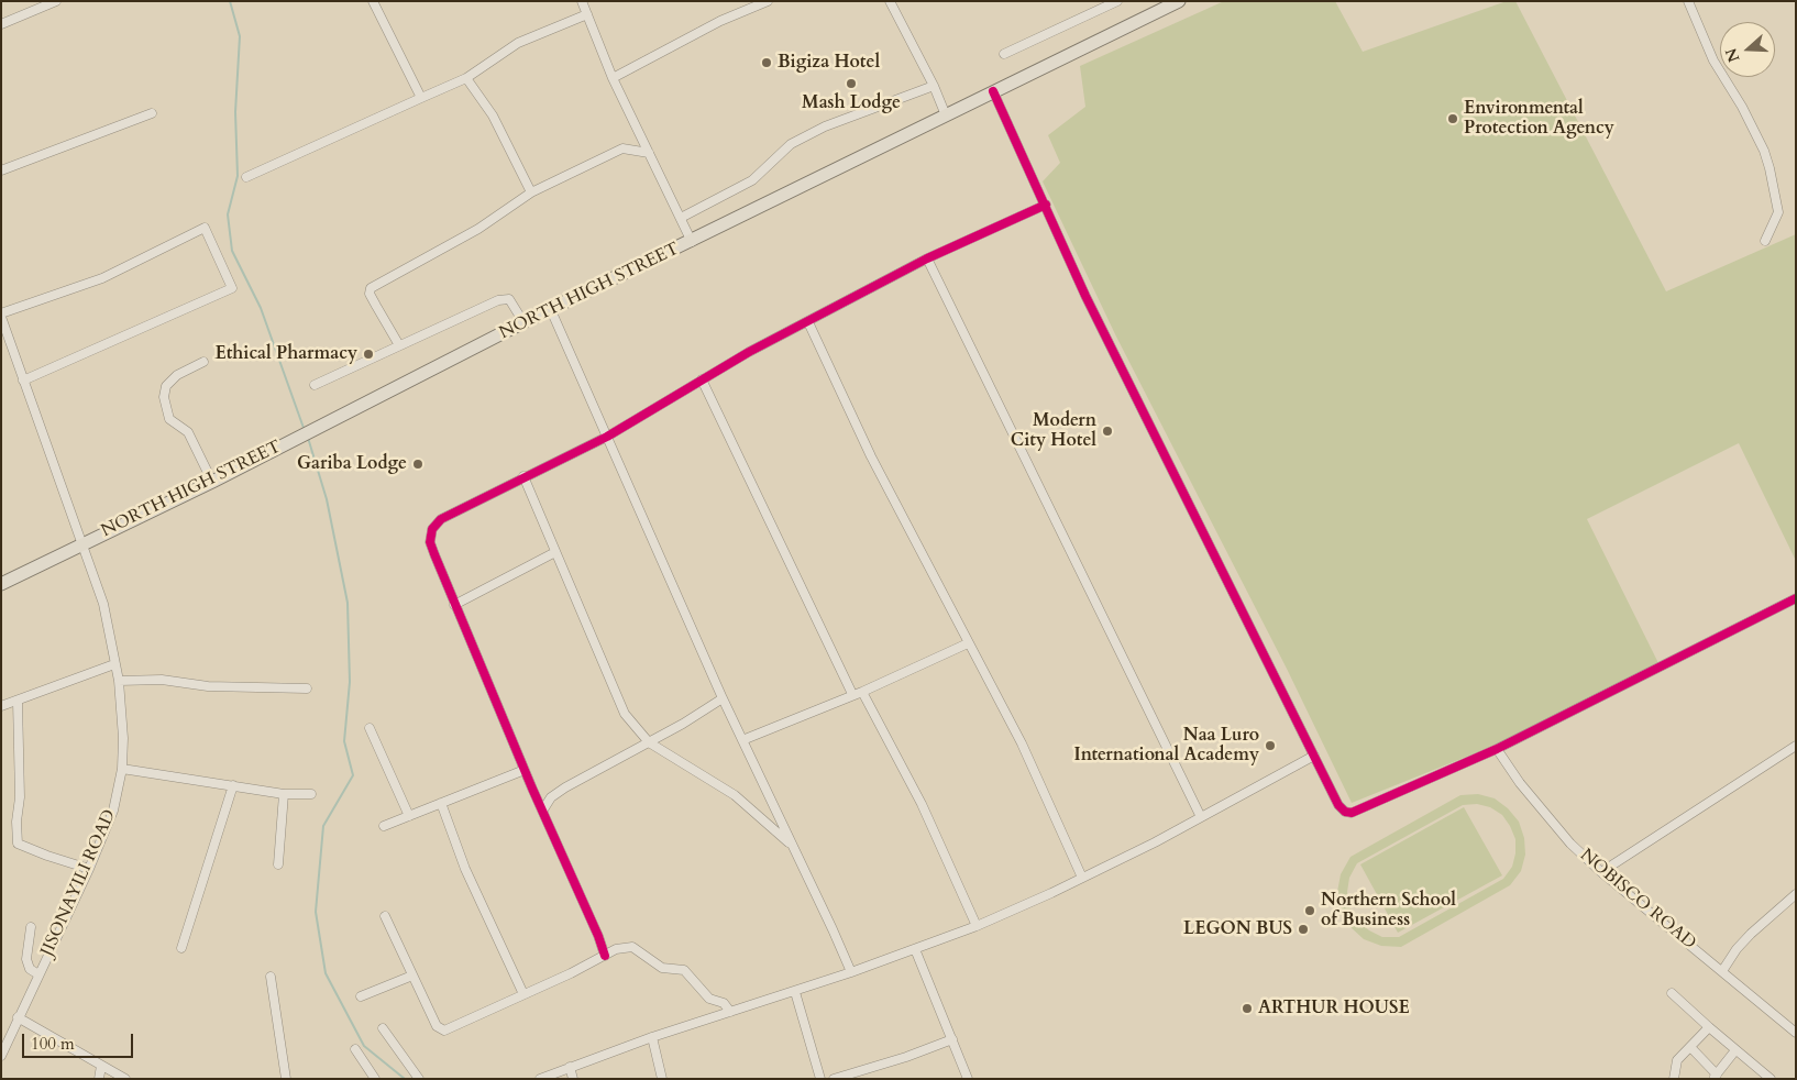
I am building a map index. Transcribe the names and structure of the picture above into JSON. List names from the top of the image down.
{
  "streets": {
    "highway": ["NORTH HIGH STREET"],
    "street": ["JISONAYILI ROAD", "NOBISCO ROAD"]
  },
  "crossings": [
    ["NORTH HIGH STREET", "JISONAYILI ROAD"]
  ],
  "places": [
    "Bigiza Hotel",
    "Mash Lodge",
    "Environmental Protection Agency",
    "Ethical Pharmacy",
    "Modern City Hotel",
    "Gariba Lodge",
    "Naa Luro International Academy",
    "Northern School of Business",
    "LEGON BUS",
    "ARTHUR HOUSE"
  ],
  "scale_bar": "100 m",
  "north": "left"
}
